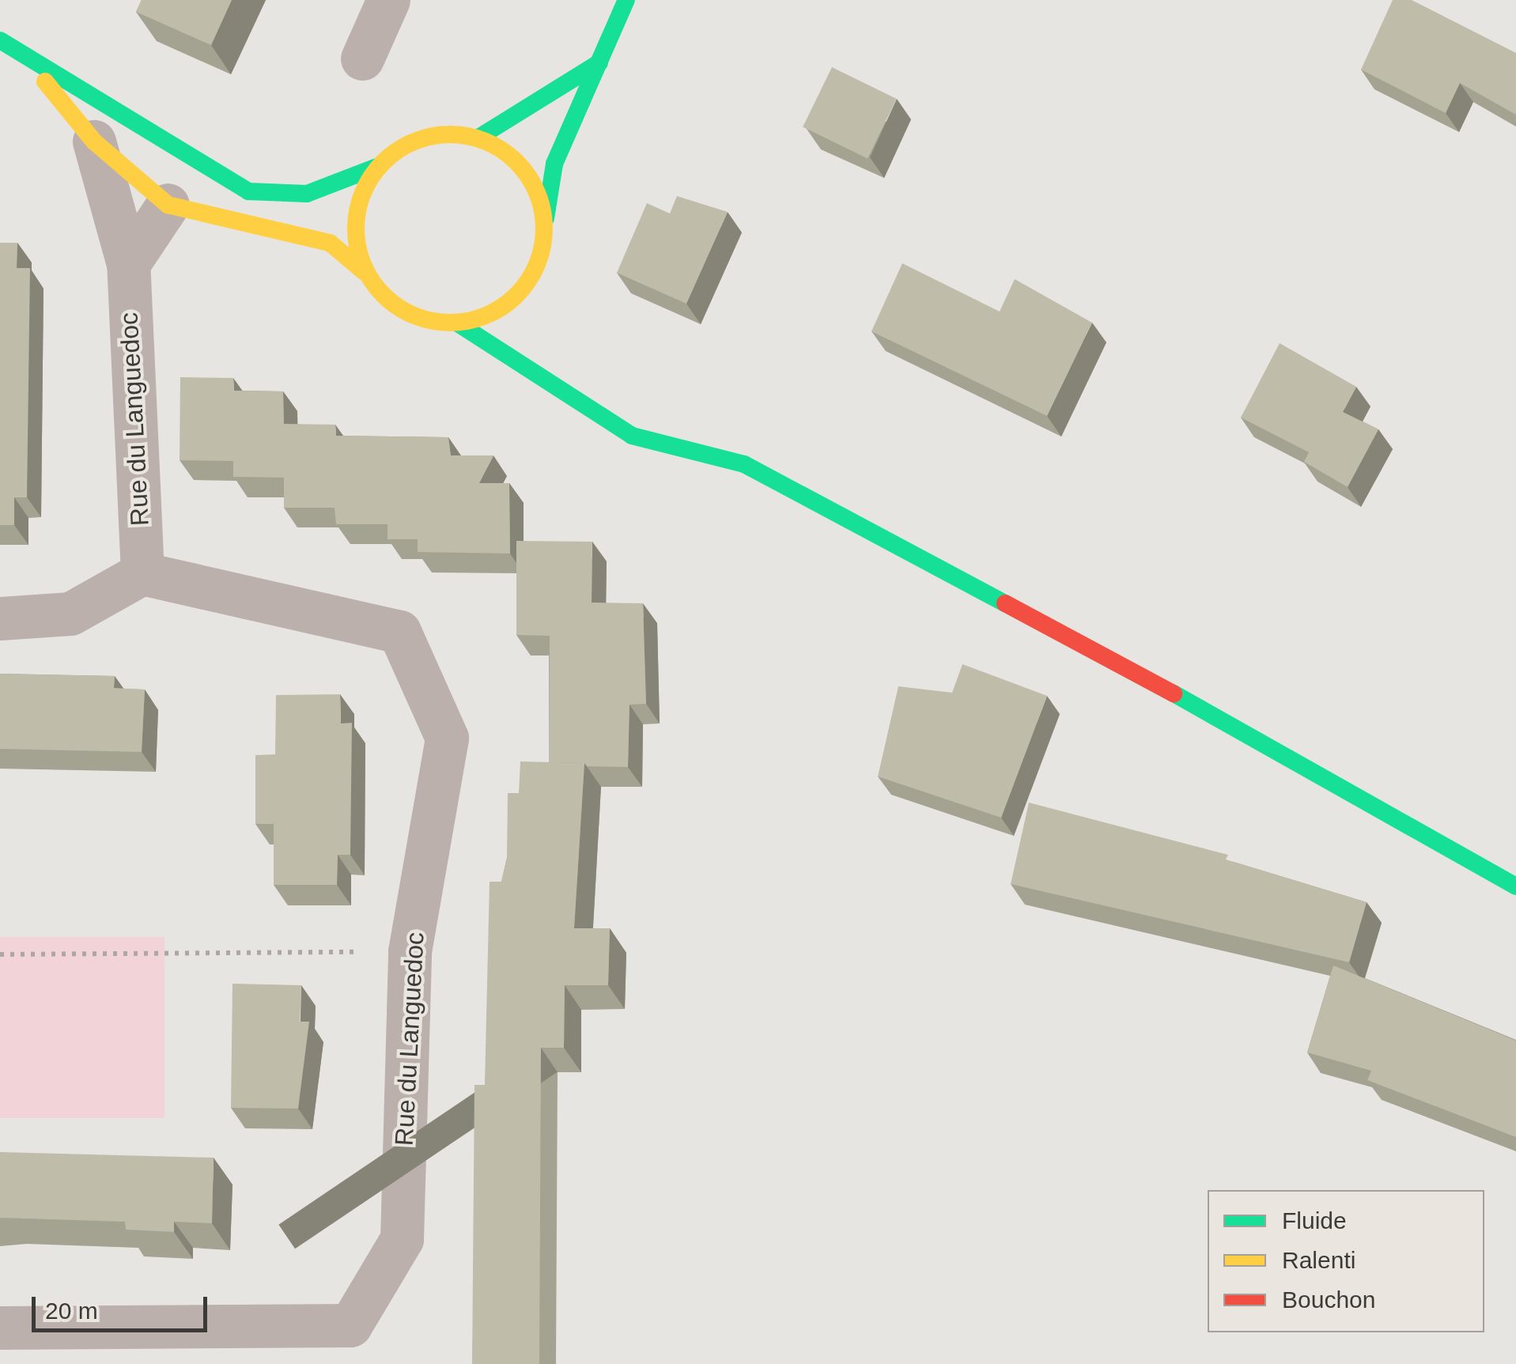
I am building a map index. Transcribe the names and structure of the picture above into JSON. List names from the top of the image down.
{
  "streets": {
    "street": ["Rue du Languedoc"]
  },
  "legend": ["Fluide", "Ralenti", "Bouchon"],
  "scale_bar": "20 m"
}
